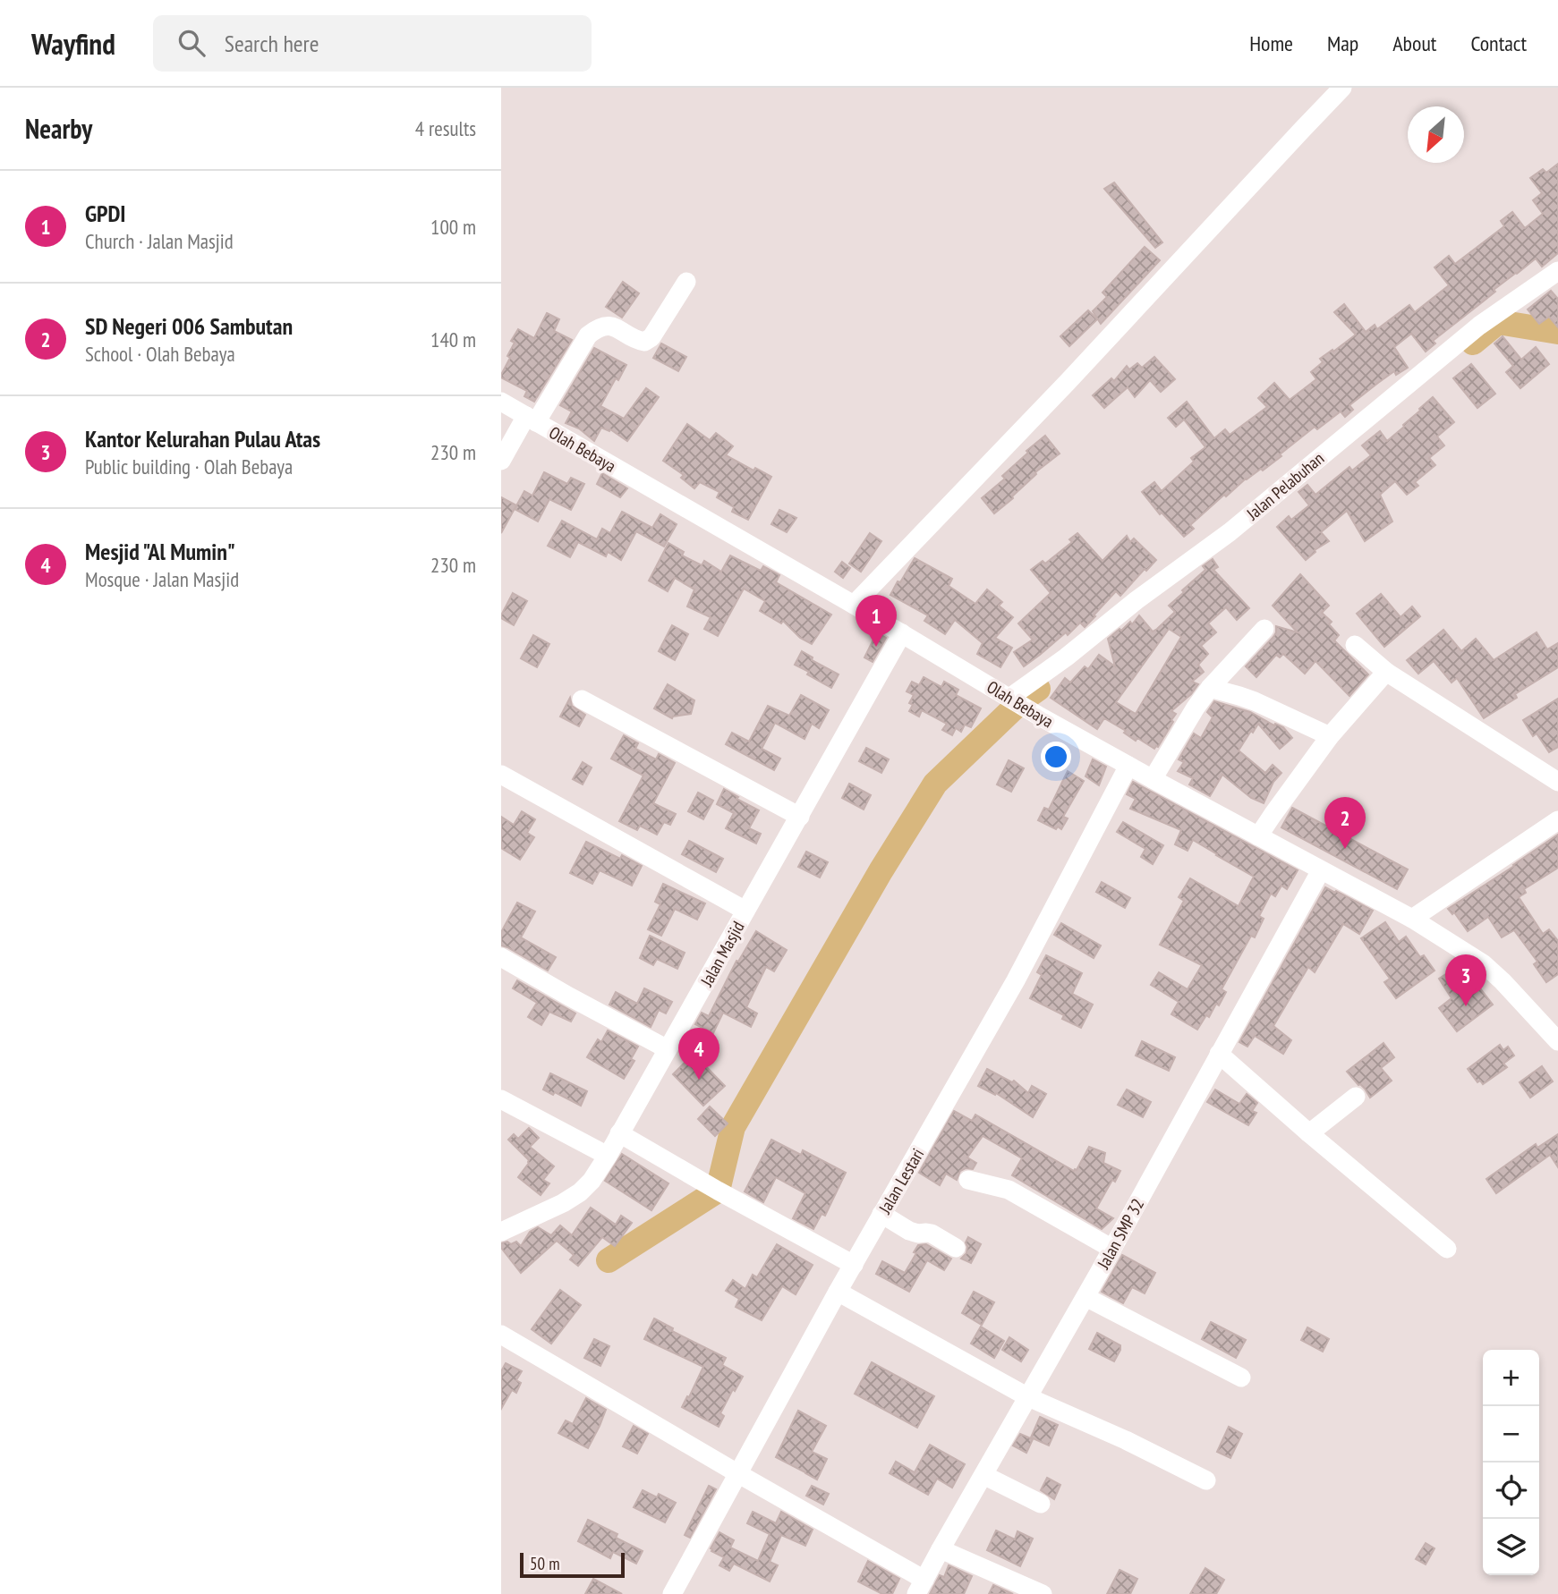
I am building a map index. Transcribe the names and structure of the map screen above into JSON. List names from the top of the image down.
{
  "streets": {
    "street": [
      "Olah Bebaya",
      "Jalan Pelabuhan",
      "Jalan Masjid",
      "Jalan Lestari",
      "Jalan SMP 32"
    ]
  },
  "crossings": [
    ["Olah Bebaya", "Jalan Pelabuhan"],
    ["Olah Bebaya", "Jalan Masjid"],
    ["Olah Bebaya", "Jalan Lestari"],
    ["Olah Bebaya", "Jalan SMP 32"]
  ],
  "scale_bar": "50 m",
  "north": "bottom left",
  "page": {
    "header": "Wayfind",
    "search": "Search here",
    "nav": [
      "Home",
      "Map",
      "About",
      "Contact"
    ],
    "heading": ["Nearby", "4 results"],
    "list": [
      {
        "mark": "1",
        "name": "GPDI",
        "note": "Church · Jalan Masjid",
        "value": "100 m"
      },
      {
        "mark": "2",
        "name": "SD Negeri 006 Sambutan",
        "note": "School · Olah Bebaya",
        "value": "140 m"
      },
      {
        "mark": "3",
        "name": "Kantor Kelurahan Pulau Atas",
        "note": "Public building · Olah Bebaya",
        "value": "230 m"
      },
      {
        "mark": "4",
        "name": "Mesjid \"Al Mumin\"",
        "note": "Mosque · Jalan Masjid",
        "value": "230 m"
      }
    ],
    "pins": [
      "1",
      "2",
      "3",
      "4"
    ],
    "map_buttons": ["+", "−"],
    "scale": "50 m"
  }
}
